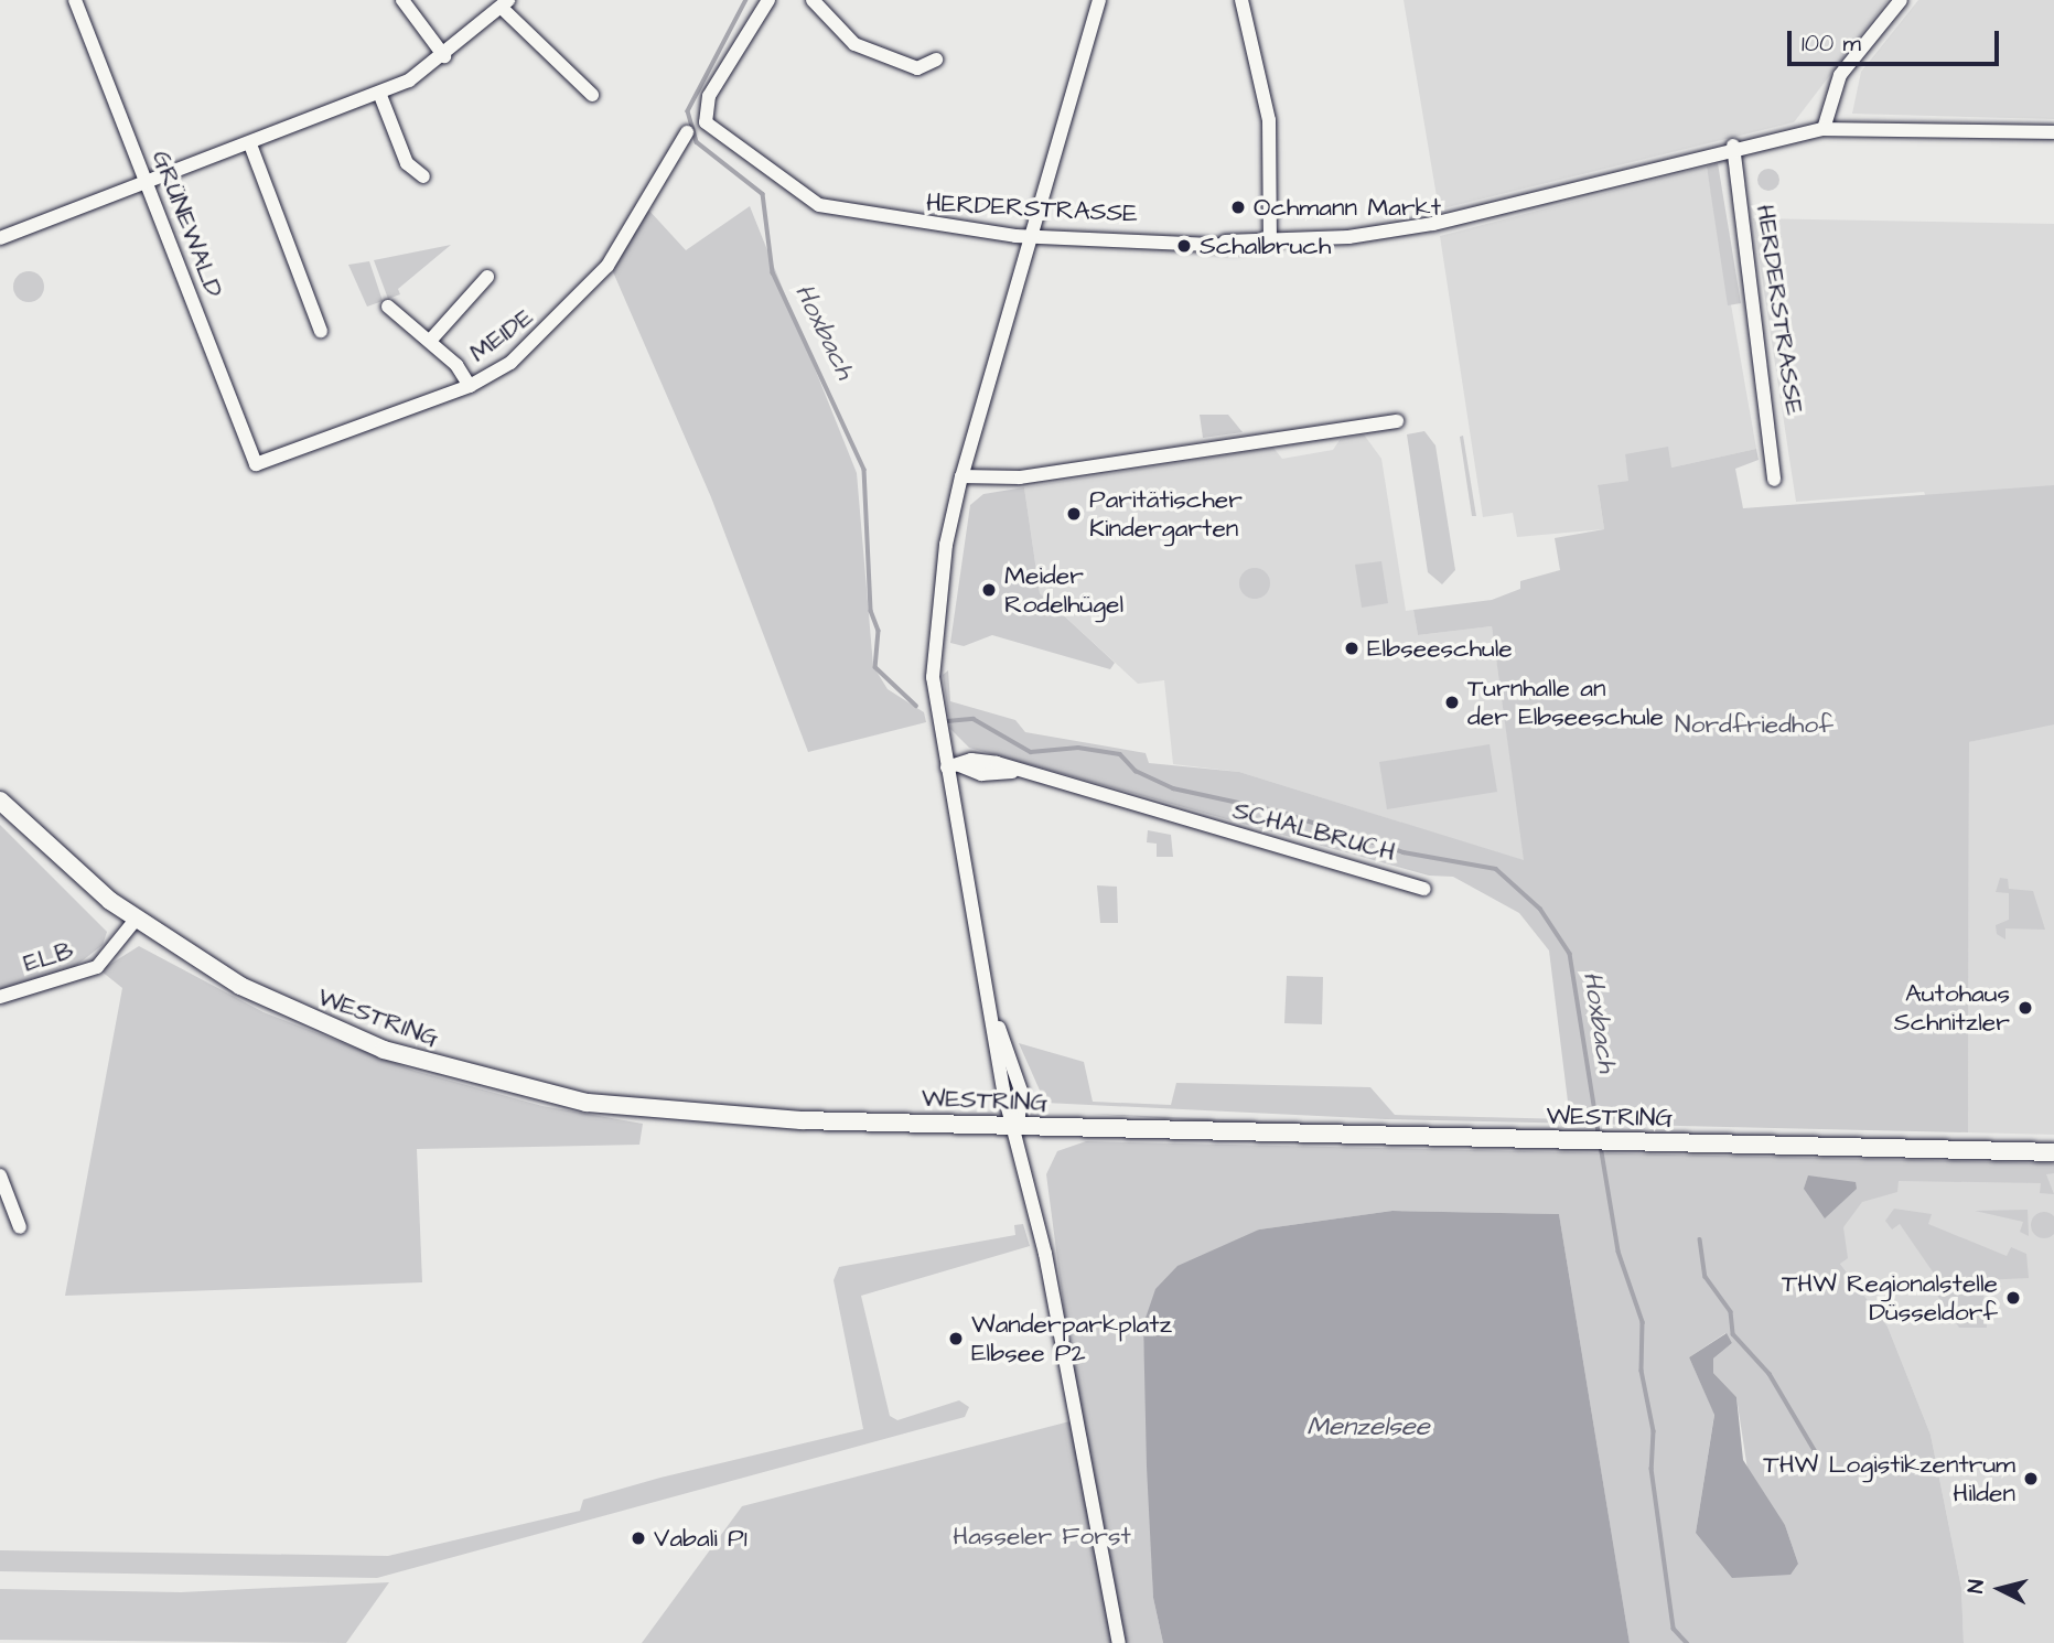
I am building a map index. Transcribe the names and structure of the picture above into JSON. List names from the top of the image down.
{
  "streets": {
    "main road": ["WESTRING"],
    "street": [
      "HERDERSTRASSE",
      "GRÜNEWALD",
      "MEIDE",
      "SCHALBRUCH",
      "ELB"
    ]
  },
  "crossings": [
    ["GRÜNEWALD", "MEIDE"],
    ["ELB", "WESTRING"]
  ],
  "water": ["Hoxbach", "Menzelsee"],
  "parks": ["Nordfriedhof", "Hasseler Forst"],
  "places": [
    "Ochmann Markt",
    "Schalbruch",
    "Paritätischer Kindergarten",
    "Meider Rodelhügel",
    "Elbseeschule",
    "Turnhalle an der Elbseeschule",
    "Autohaus Schnitzler",
    "THW Regionalstelle Düsseldorf",
    "Wanderparkplatz Elbsee P2",
    "THW Logistikzentrum Hilden",
    "Vabali P1"
  ],
  "scale_bar": "100 m",
  "north": "left"
}
